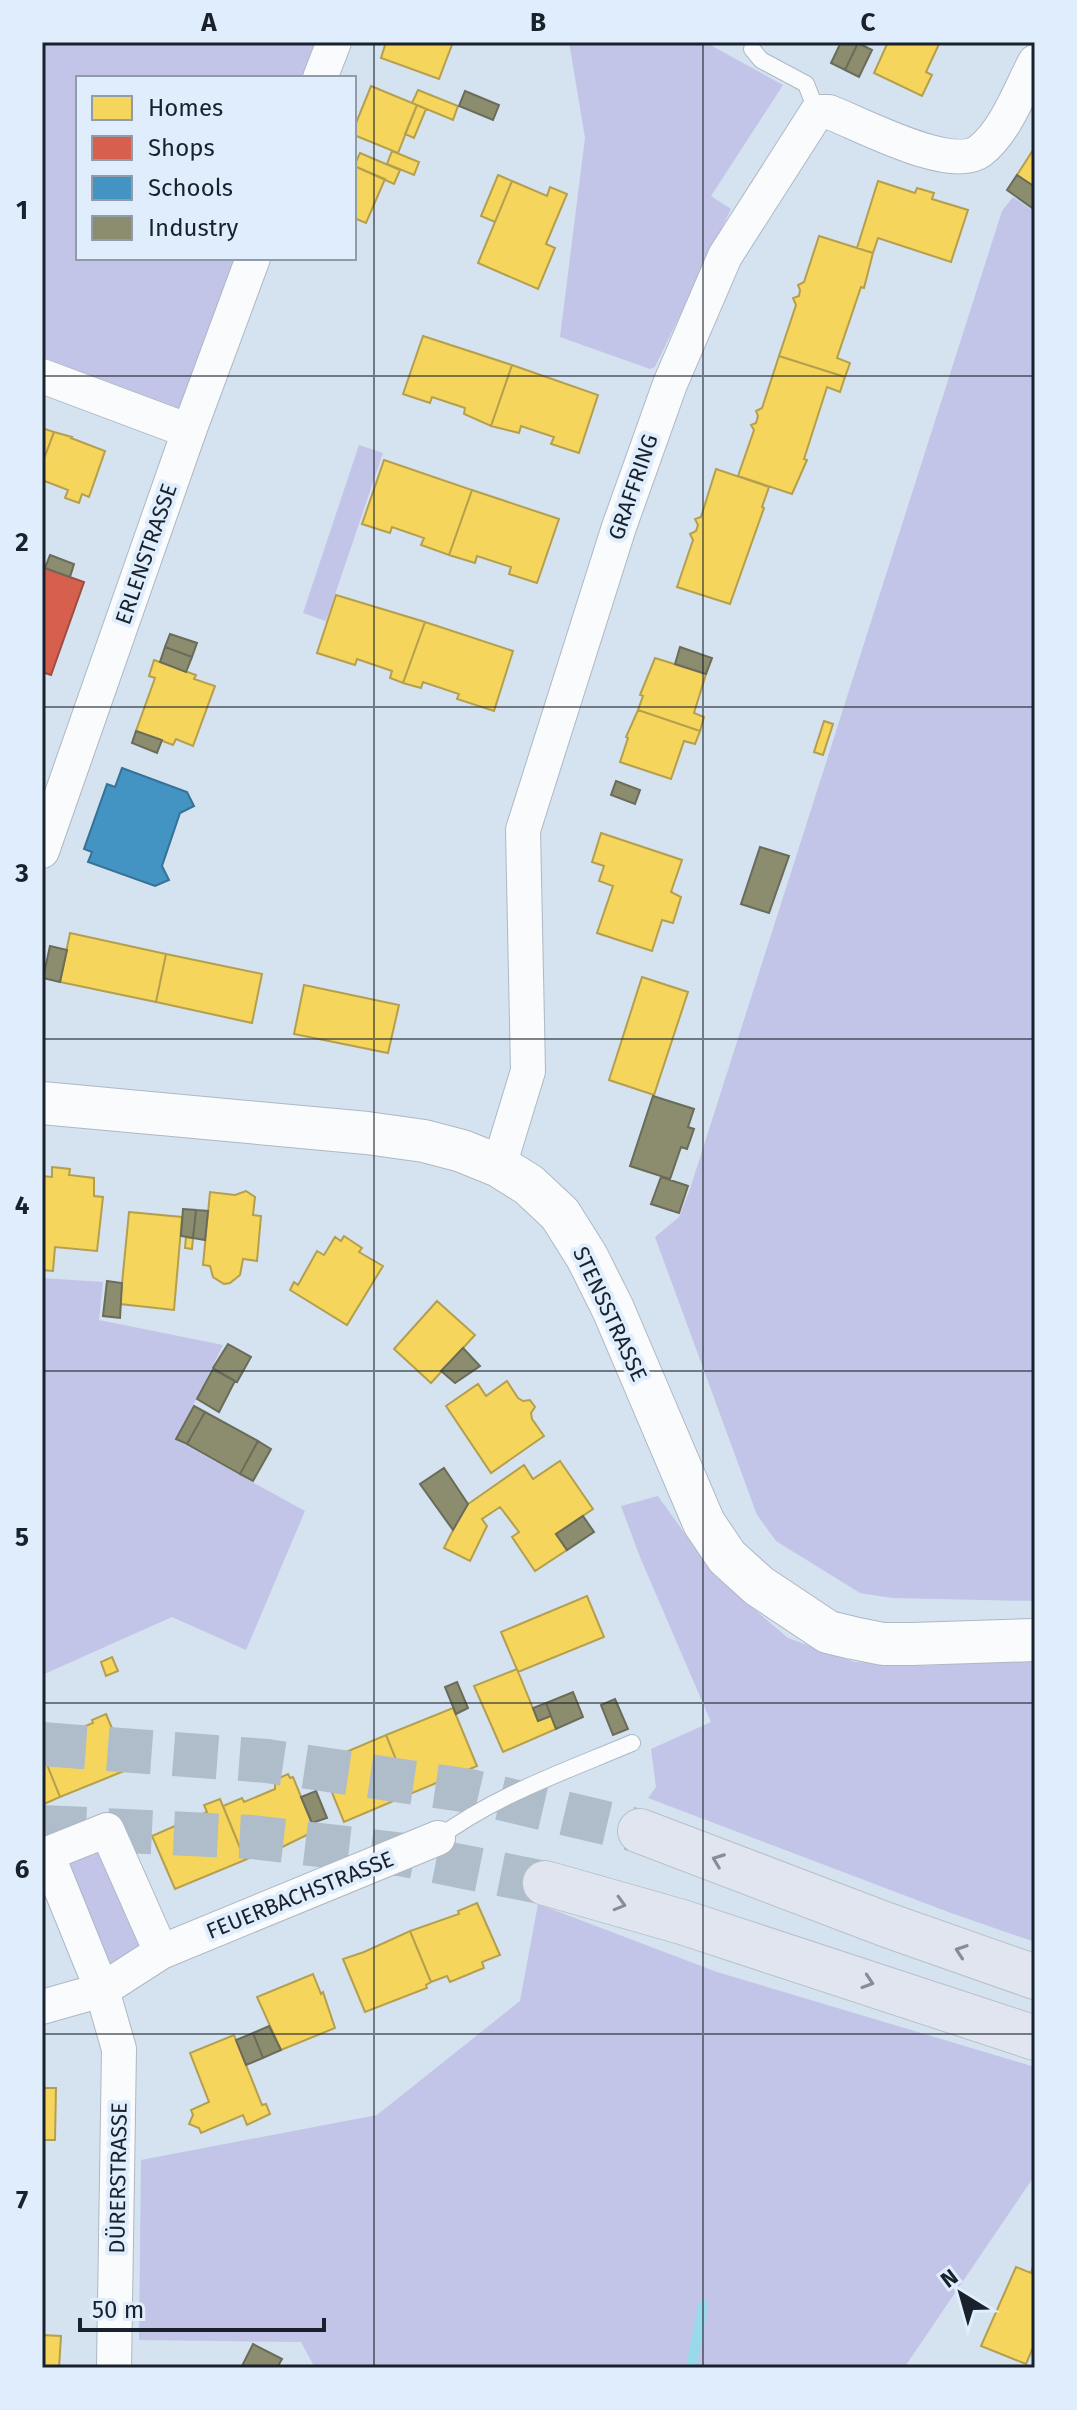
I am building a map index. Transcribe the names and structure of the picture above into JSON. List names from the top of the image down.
{
  "streets": {
    "street": [
      "GRAFFRING",
      "ERLENSTRASSE",
      "STENSSTRASSE",
      "FEUERBACHSTRASSE",
      "DÜRERSTRASSE"
    ]
  },
  "crossings": [
    ["GRAFFRING", "STENSSTRASSE"],
    ["FEUERBACHSTRASSE", "DÜRERSTRASSE"]
  ],
  "legend": [
    "Homes",
    "Shops",
    "Schools",
    "Industry"
  ],
  "scale_bar": "50 m",
  "north": "top left",
  "grid": {
    "columns": ["A", "B", "C"],
    "rows": [
      "1",
      "2",
      "3",
      "4",
      "5",
      "6",
      "7"
    ]
  }
}
